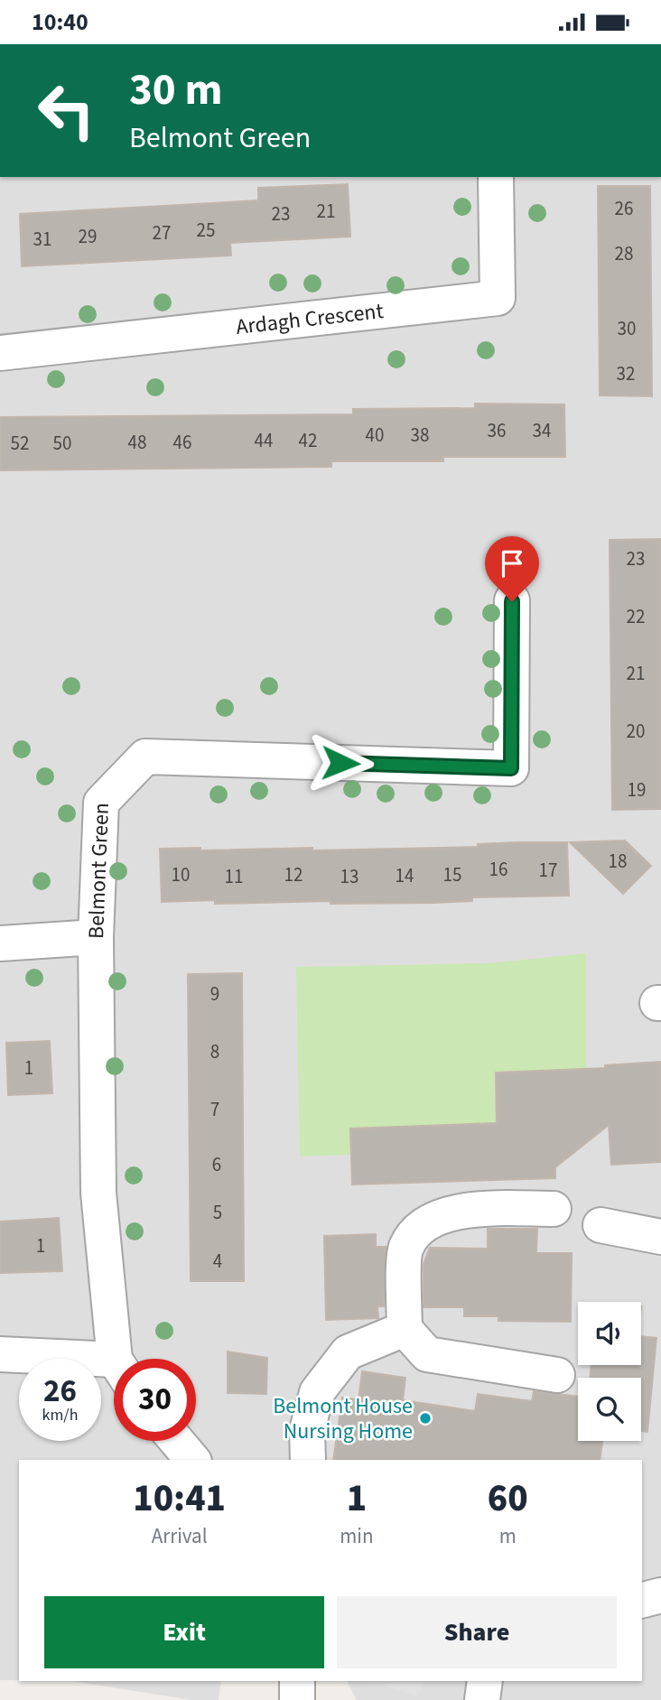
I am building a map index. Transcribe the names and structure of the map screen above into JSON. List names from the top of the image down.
{
  "streets": {
    "street": ["Ardagh Crescent", "Belmont Green"]
  },
  "places": ["Belmont House Nursing Home"],
  "house_numbers": [
    "26",
    "21",
    "23",
    "25",
    "27",
    "29",
    "31",
    "28",
    "30",
    "32",
    "36",
    "34",
    "40",
    "38",
    "44",
    "42",
    "48",
    "46",
    "52",
    "50",
    "23",
    "22",
    "21",
    "20",
    "19",
    "18",
    "16",
    "17",
    "10",
    "12",
    "15",
    "14",
    "11",
    "13",
    "9",
    "8",
    "1",
    "7",
    "6",
    "5",
    "1",
    "4"
  ],
  "page": {
    "status": "10:40",
    "turn": ["30 m", "Belmont Green"],
    "speed": "26 km/h",
    "limit": "30",
    "eta": [
      "10:41",
      "Arrival",
      "1",
      "min",
      "60",
      "m"
    ],
    "buttons": ["Exit", "Share"]
  }
}
